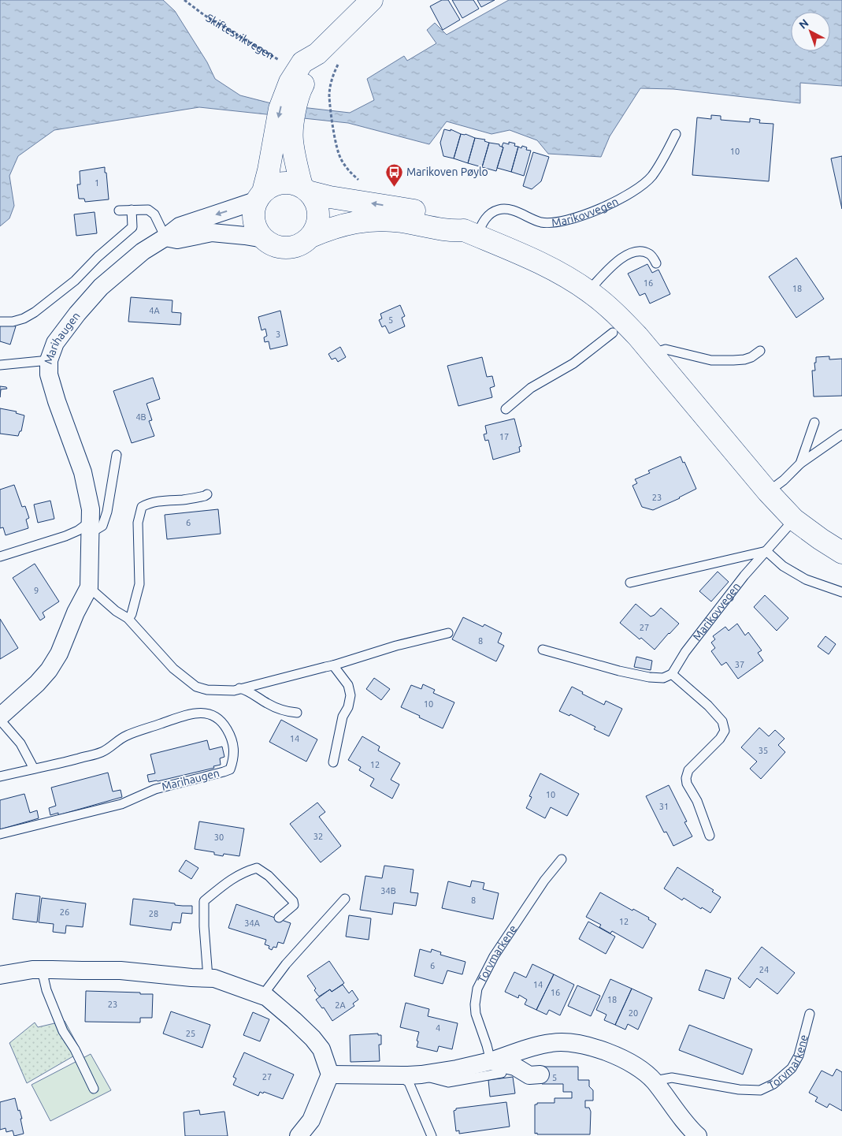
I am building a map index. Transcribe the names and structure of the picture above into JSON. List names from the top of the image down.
{
  "streets": {
    "street": ["Marihaugen"],
    "lane": ["Marikovvegen", "Torvmarkene"],
    "path": ["Skiftesvikvegen"]
  },
  "places": {
    "bus stop": ["Marikoven Pøylo"]
  },
  "house_numbers": [
    "10",
    "1",
    "16",
    "18",
    "4A",
    "5",
    "3",
    "4B",
    "17",
    "23",
    "6",
    "9",
    "27",
    "8",
    "37",
    "10",
    "14",
    "35",
    "12",
    "10",
    "31",
    "32",
    "30",
    "34B",
    "8",
    "26",
    "28",
    "12",
    "34A",
    "6",
    "24",
    "14",
    "16",
    "18",
    "23",
    "2A",
    "20",
    "4",
    "25",
    "27",
    "5"
  ],
  "north": "top left"
}
